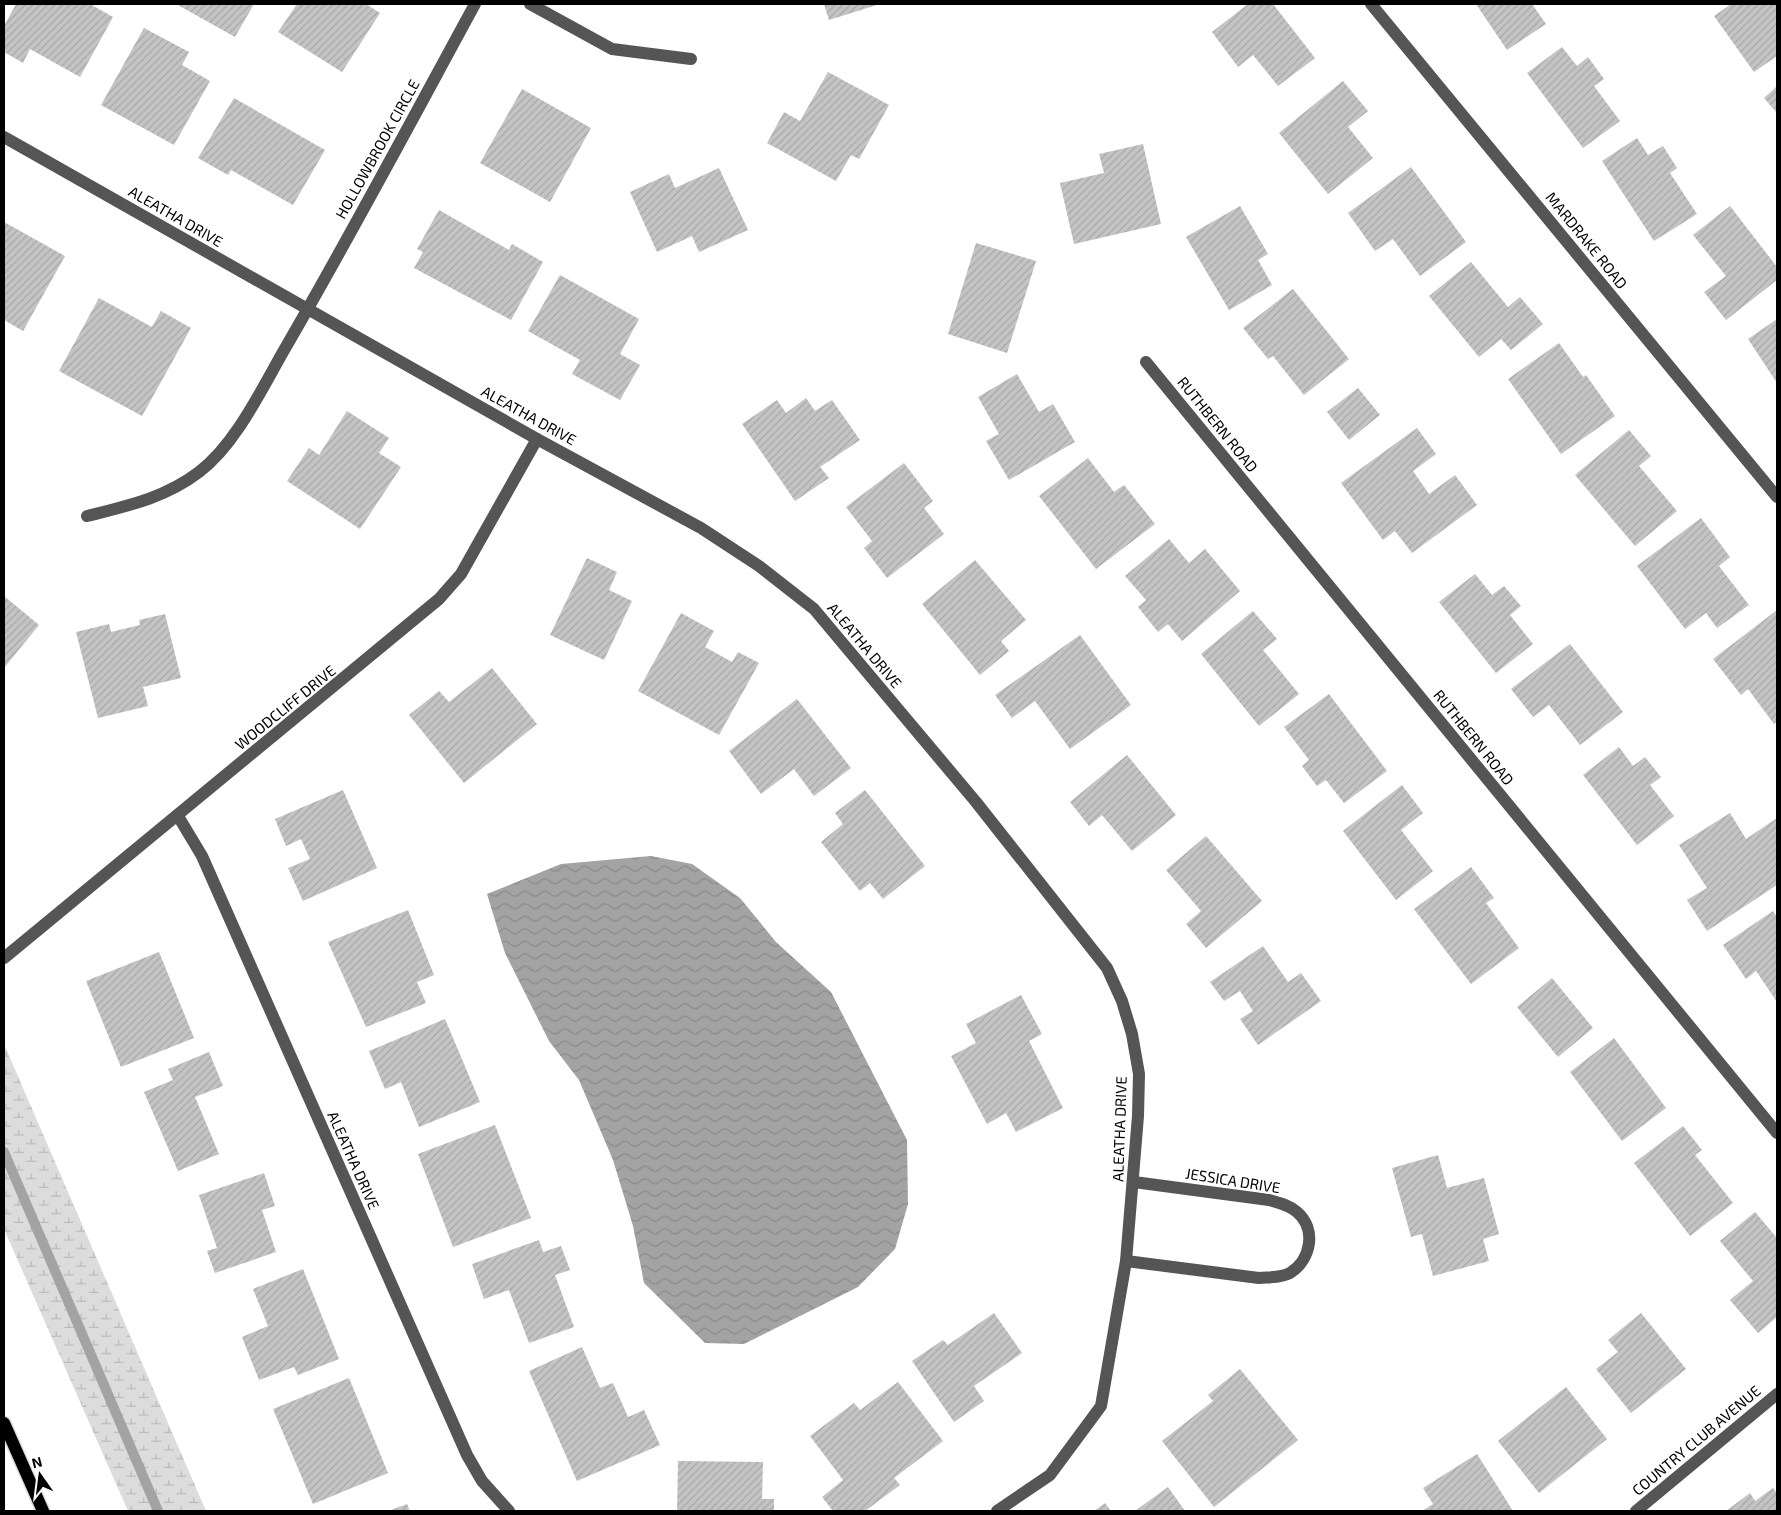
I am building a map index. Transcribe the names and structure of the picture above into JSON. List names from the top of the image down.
{
  "streets": {
    "street": [
      "HOLLOWBROOK CIRCLE",
      "ALEATHA DRIVE",
      "MARDRAKE ROAD",
      "RUTHBERN ROAD",
      "WOODCLIFF DRIVE",
      "JESSICA DRIVE",
      "COUNTRY CLUB AVENUE"
    ]
  },
  "crossings": [
    ["HOLLOWBROOK CIRCLE", "ALEATHA DRIVE"],
    ["ALEATHA DRIVE", "WOODCLIFF DRIVE"],
    ["ALEATHA DRIVE", "JESSICA DRIVE"]
  ],
  "north": "top"
}
